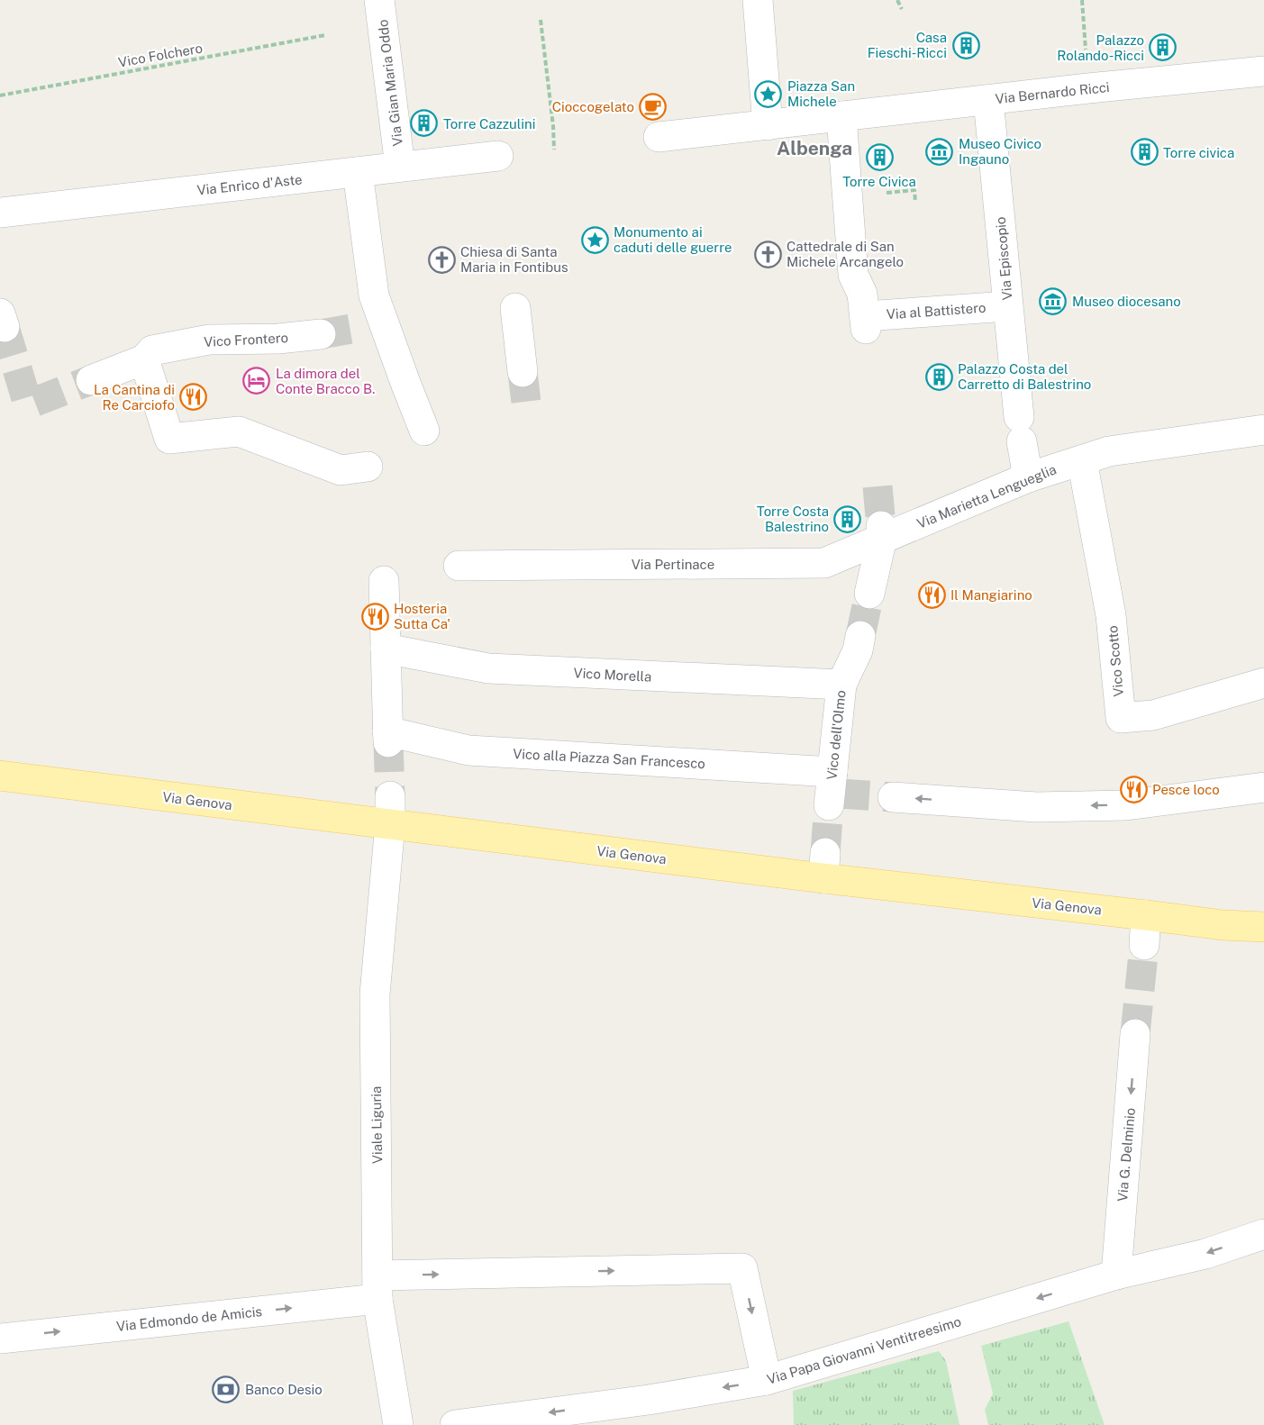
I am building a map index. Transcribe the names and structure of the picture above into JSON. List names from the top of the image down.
{
  "streets": {
    "main road": ["Via Genova"],
    "street": [
      "Via Gian Maria Oddo",
      "Via Bernardo Ricci",
      "Via Enrico d'Aste",
      "Via Episcopio",
      "Via al Battistero",
      "Vico Frontero",
      "Via Marietta Lengueglia",
      "Via Pertinace",
      "Vico Scotto",
      "Vico Morella",
      "Vico dell'Olmo",
      "Vico alla Piazza San Francesco",
      "Viale Liguria",
      "Via G. Delminio",
      "Via Edmondo de Amicis",
      "Via Papa Giovanni Ventitreesimo"
    ],
    "path": ["Vico Folchero"]
  },
  "crossings": [
    ["Via Gian Maria Oddo", "Via Enrico d'Aste"],
    ["Via Bernardo Ricci", "Via Episcopio"],
    ["Via Bernardo Ricci", "Via al Battistero"],
    ["Via Episcopio", "Via al Battistero"],
    ["Via Episcopio", "Via Marietta Lengueglia"],
    ["Via Marietta Lengueglia", "Via Pertinace"],
    ["Via Marietta Lengueglia", "Vico Scotto"],
    ["Vico Morella", "Vico dell'Olmo"],
    ["Vico Morella", "Vico alla Piazza San Francesco"],
    ["Vico dell'Olmo", "Vico alla Piazza San Francesco"],
    ["Via Genova", "Viale Liguria"],
    ["Viale Liguria", "Via Edmondo de Amicis"],
    ["Via G. Delminio", "Via Papa Giovanni Ventitreesimo"],
    ["Via Edmondo de Amicis", "Via Papa Giovanni Ventitreesimo"]
  ],
  "one_way": ["Via G. Delminio", "Via Edmondo de Amicis", "Via Papa Giovanni Ventitreesimo"],
  "districts": ["Albenga"],
  "places": {
    "building": [
      "Casa Fieschi-Ricci",
      "Palazzo Rolando-Ricci",
      "Torre Cazzulini",
      "Torre civica",
      "Torre Civica",
      "Palazzo Costa del Carretto di Balestrino",
      "Torre Costa Balestrino"
    ],
    "place": ["Piazza San Michele", "Monumento ai caduti delle guerre"],
    "cafe": ["Cioccogelato"],
    "museum": ["Museo Civico Ingauno", "Museo diocesano"],
    "church": ["Cattedrale di San Michele Arcangelo", "Chiesa di Santa Maria in Fontibus"],
    "hotel": ["La dimora del Conte Bracco B."],
    "restaurant": [
      "La Cantina di Re Carciofo",
      "Il Mangiarino",
      "Hosteria Sutta Ca'",
      "Pesce loco"
    ],
    "bank": ["Banco Desio"]
  }
}
